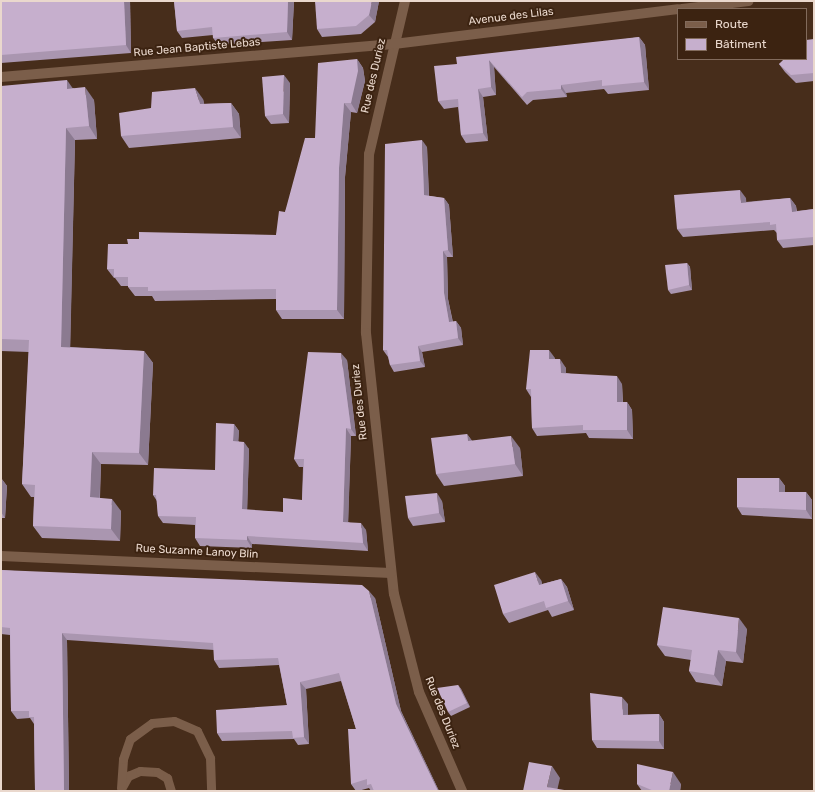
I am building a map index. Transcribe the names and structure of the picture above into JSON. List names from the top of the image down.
{
  "streets": {
    "street": [
      "Avenue des Lilas",
      "Rue Jean Baptiste Lebas",
      "Rue des Duriez",
      "Rue Suzanne Lanoy Blin"
    ]
  },
  "crossings": [
    ["Avenue des Lilas", "Rue Jean Baptiste Lebas"],
    ["Avenue des Lilas", "Rue des Duriez"],
    ["Rue Jean Baptiste Lebas", "Rue des Duriez"],
    ["Rue des Duriez", "Rue Suzanne Lanoy Blin"]
  ],
  "legend": ["Route", "Bâtiment"]
}
